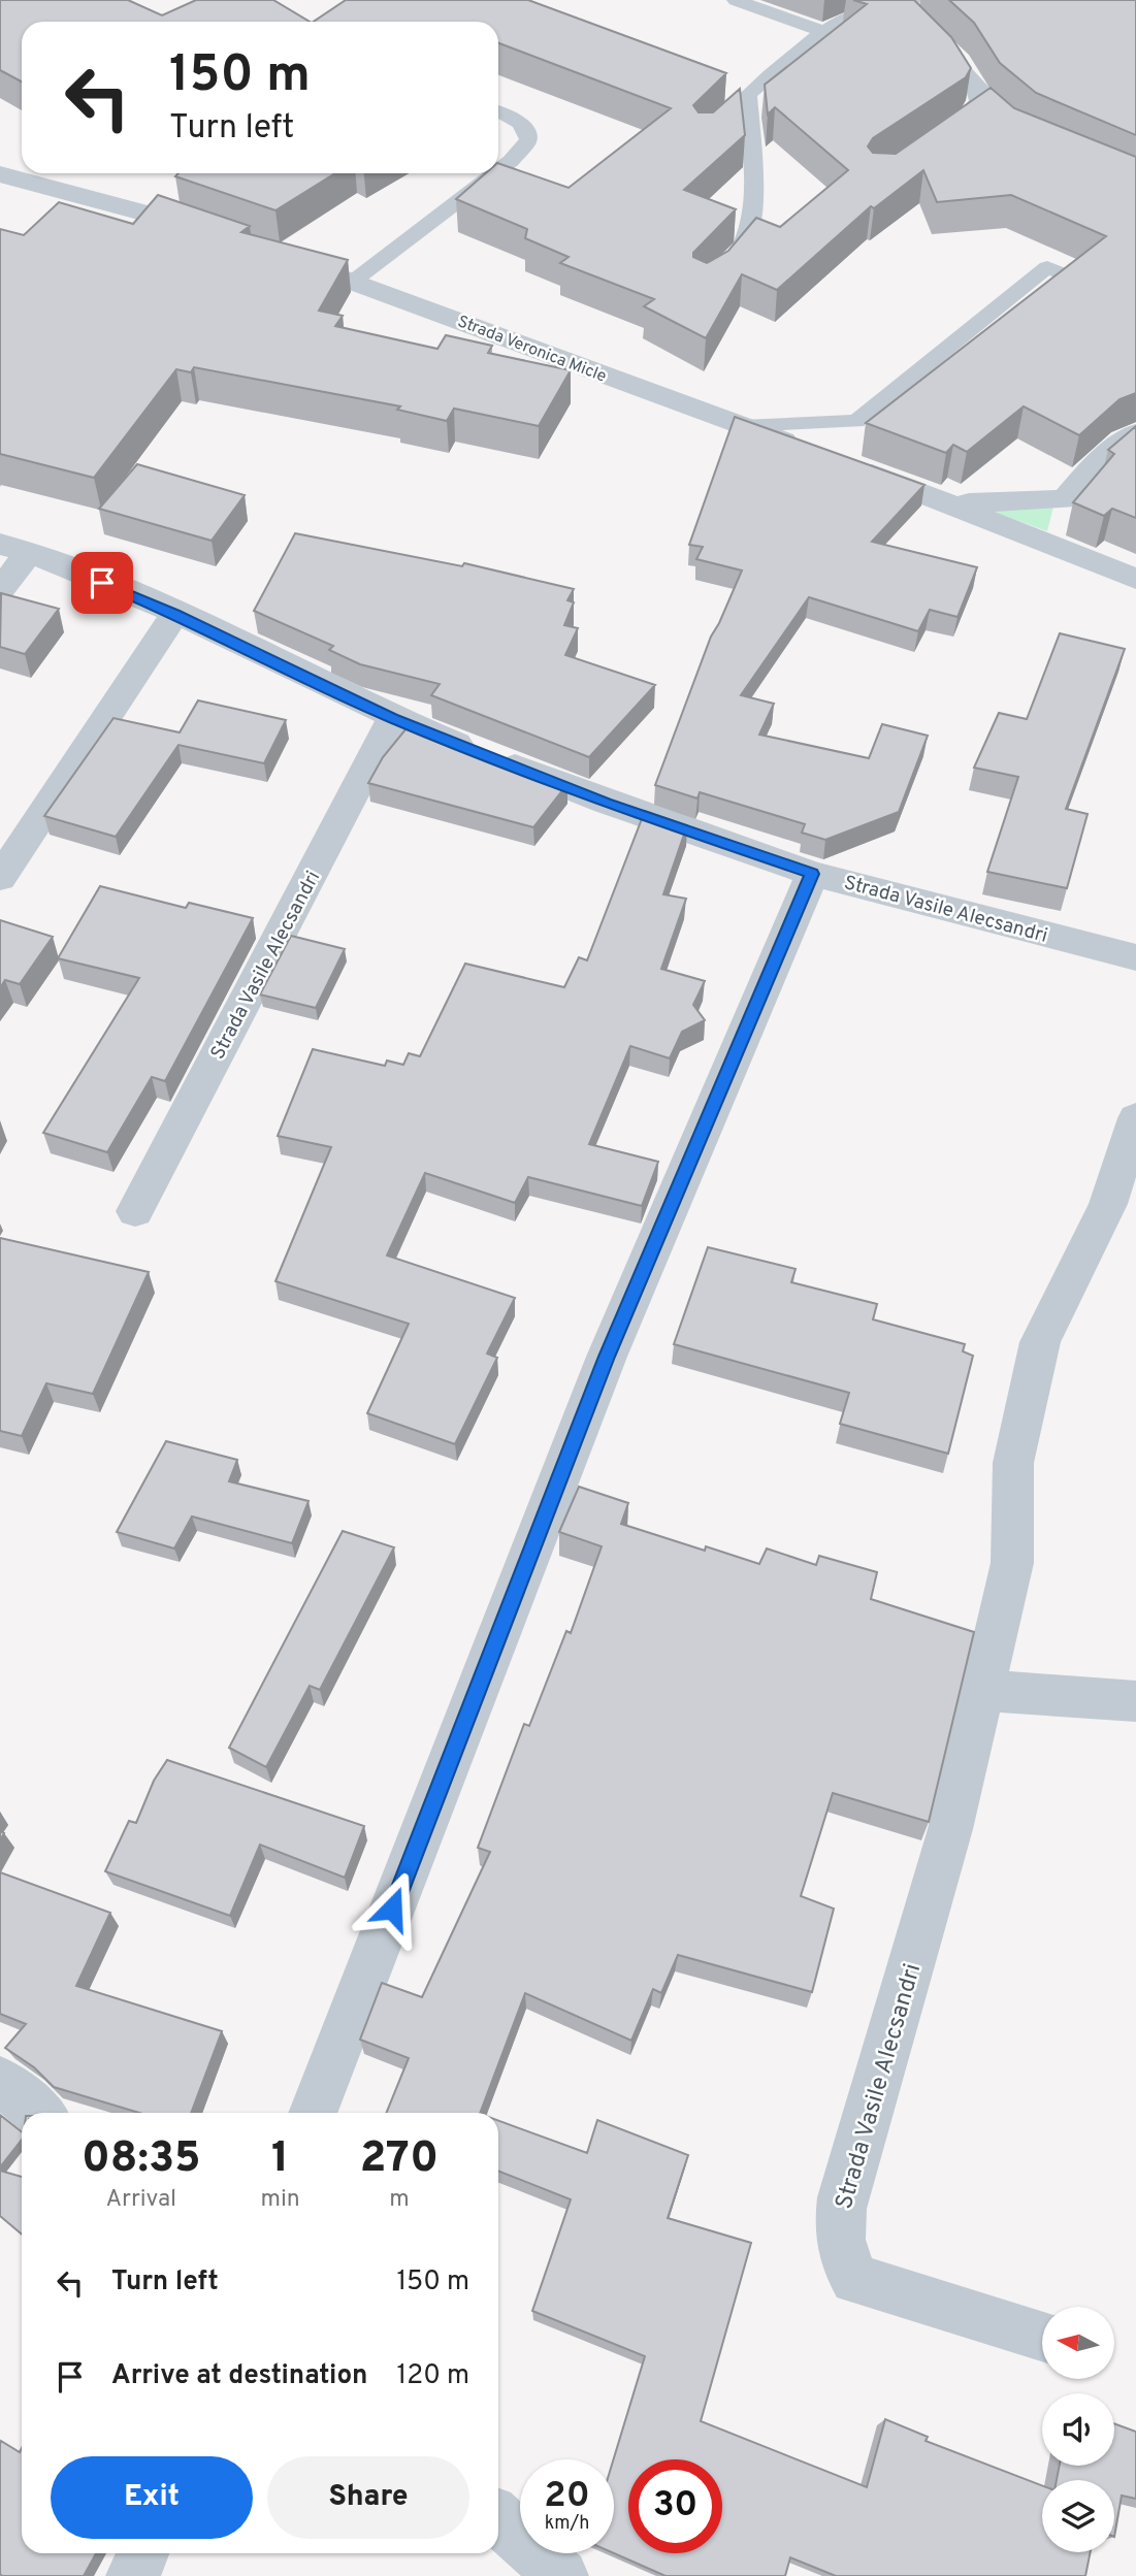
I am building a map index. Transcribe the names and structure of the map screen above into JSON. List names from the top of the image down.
{
  "streets": {
    "street": ["Strada Veronica Micle", "Strada Vasile Alecsandri"]
  },
  "north": "left",
  "page": {
    "turn": ["150 m", "Turn left"],
    "eta": [
      "08:35",
      "Arrival",
      "1",
      "min",
      "270",
      "m"
    ],
    "list": [
      {
        "name": "Turn left",
        "value": "150 m"
      },
      {
        "name": "Arrive at destination",
        "value": "120 m"
      }
    ],
    "buttons": ["Exit", "Share"],
    "speed": "20 km/h",
    "limit": "30"
  }
}
